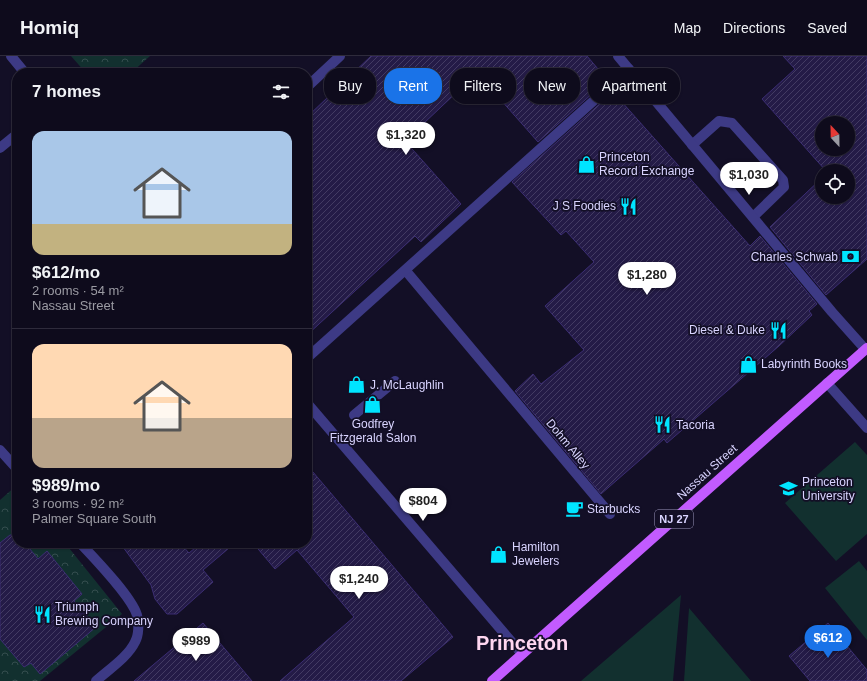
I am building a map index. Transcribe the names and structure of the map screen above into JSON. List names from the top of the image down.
{
  "streets": {
    "main road": ["Nassau Street", "NJ 27"],
    "street": ["Dohm Alley"]
  },
  "districts": ["Princeton"],
  "places": {
    "shop": [
      "Princeton Record Exchange",
      "Labyrinth Books",
      "J. McLaughlin",
      "Godfrey Fitzgerald Salon",
      "Hamilton Jewelers"
    ],
    "restaurant": [
      "J S Foodies",
      "Diesel & Duke",
      "Tacoria",
      "Triumph Brewing Company"
    ],
    "bank": ["Charles Schwab"],
    "school or university": ["Princeton University"],
    "cafe": ["Starbucks"]
  },
  "north": "top",
  "page": {
    "header": "Homiq",
    "nav": ["Map", "Directions", "Saved"],
    "chip": [
      "Buy",
      "Rent",
      "Filters",
      "New",
      "Apartment"
    ],
    "heading": "7 homes",
    "list": [
      {
        "name": "$612/mo",
        "note": "2 rooms · 54 m² · Nassau Street"
      },
      {
        "name": "$989/mo",
        "note": "3 rooms · 92 m² · Palmer Square South"
      }
    ],
    "price": [
      "$1,320",
      "$1,030",
      "$1,280",
      "$804",
      "$1,240",
      "$612",
      "$989"
    ]
  }
}
